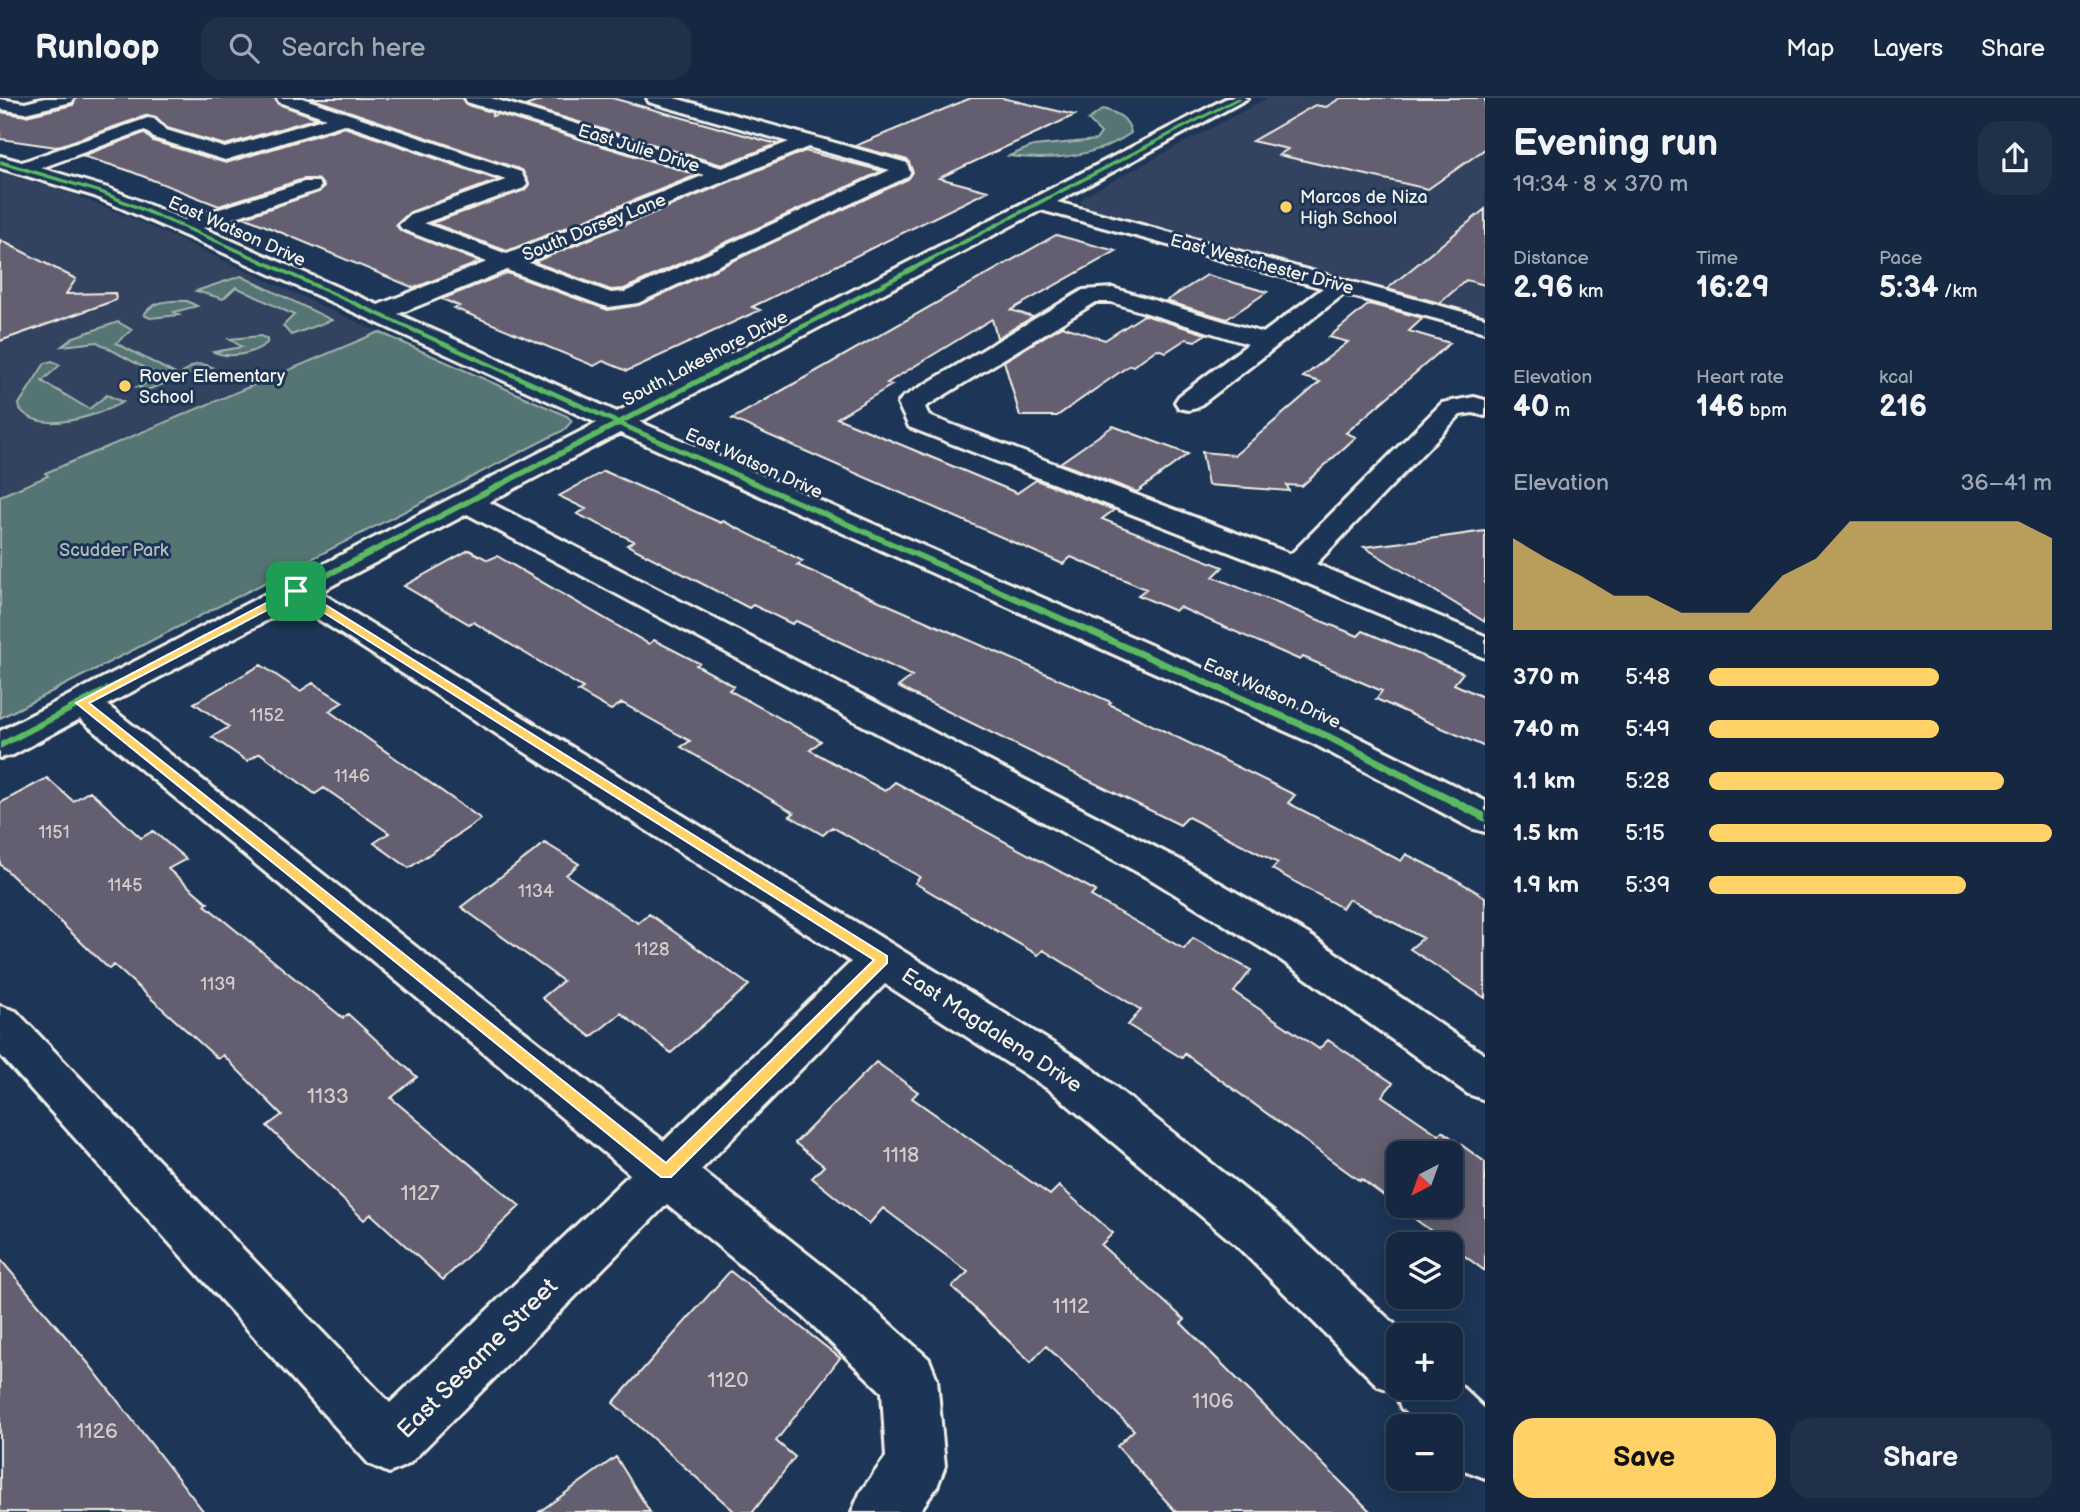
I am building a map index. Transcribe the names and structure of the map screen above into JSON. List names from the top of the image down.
{
  "streets": {
    "street": [
      "East Julie Drive",
      "South Dorsey Lane",
      "East Watson Drive",
      "East Westchester Drive",
      "South Lakeshore Drive",
      "East Magdalena Drive",
      "East Sesame Street"
    ]
  },
  "crossings": [
    ["East Julie Drive", "South Dorsey Lane"],
    ["South Dorsey Lane", "East Watson Drive"],
    ["East Watson Drive", "South Lakeshore Drive"],
    ["East Westchester Drive", "South Lakeshore Drive"],
    ["South Lakeshore Drive", "East Magdalena Drive"],
    ["East Magdalena Drive", "East Sesame Street"]
  ],
  "parks": ["Scudder Park"],
  "places": ["Marcos de Niza High School", "Rover Elementary School"],
  "house_numbers": [
    "1152",
    "1146",
    "1151",
    "1145",
    "1134",
    "1128",
    "1139",
    "1133",
    "1118",
    "1127",
    "1112",
    "1120",
    "1106",
    "1126"
  ],
  "north": "bottom left",
  "page": {
    "header": "Runloop",
    "search": "Search here",
    "nav": ["Map", "Layers", "Share"],
    "heading": ["Evening run", "19:34 · 8 × 370 m"],
    "stats": [
      ["Distance", "2.96 km"],
      ["Time", "16:29"],
      ["Pace", "5:34 /km"],
      ["Elevation", "40 m"],
      ["Heart rate", "146 bpm"],
      ["kcal", "216"]
    ],
    "chart": ["Elevation", "36–41 m"],
    "list": [
      {
        "name": "370 m",
        "note": "5:48"
      },
      {
        "name": "740 m",
        "note": "5:49"
      },
      {
        "name": "1.1 km",
        "note": "5:28"
      },
      {
        "name": "1.5 km",
        "note": "5:15"
      },
      {
        "name": "1.9 km",
        "note": "5:39"
      }
    ],
    "map_buttons": ["+", "−"],
    "buttons": ["Save", "Share"]
  }
}
